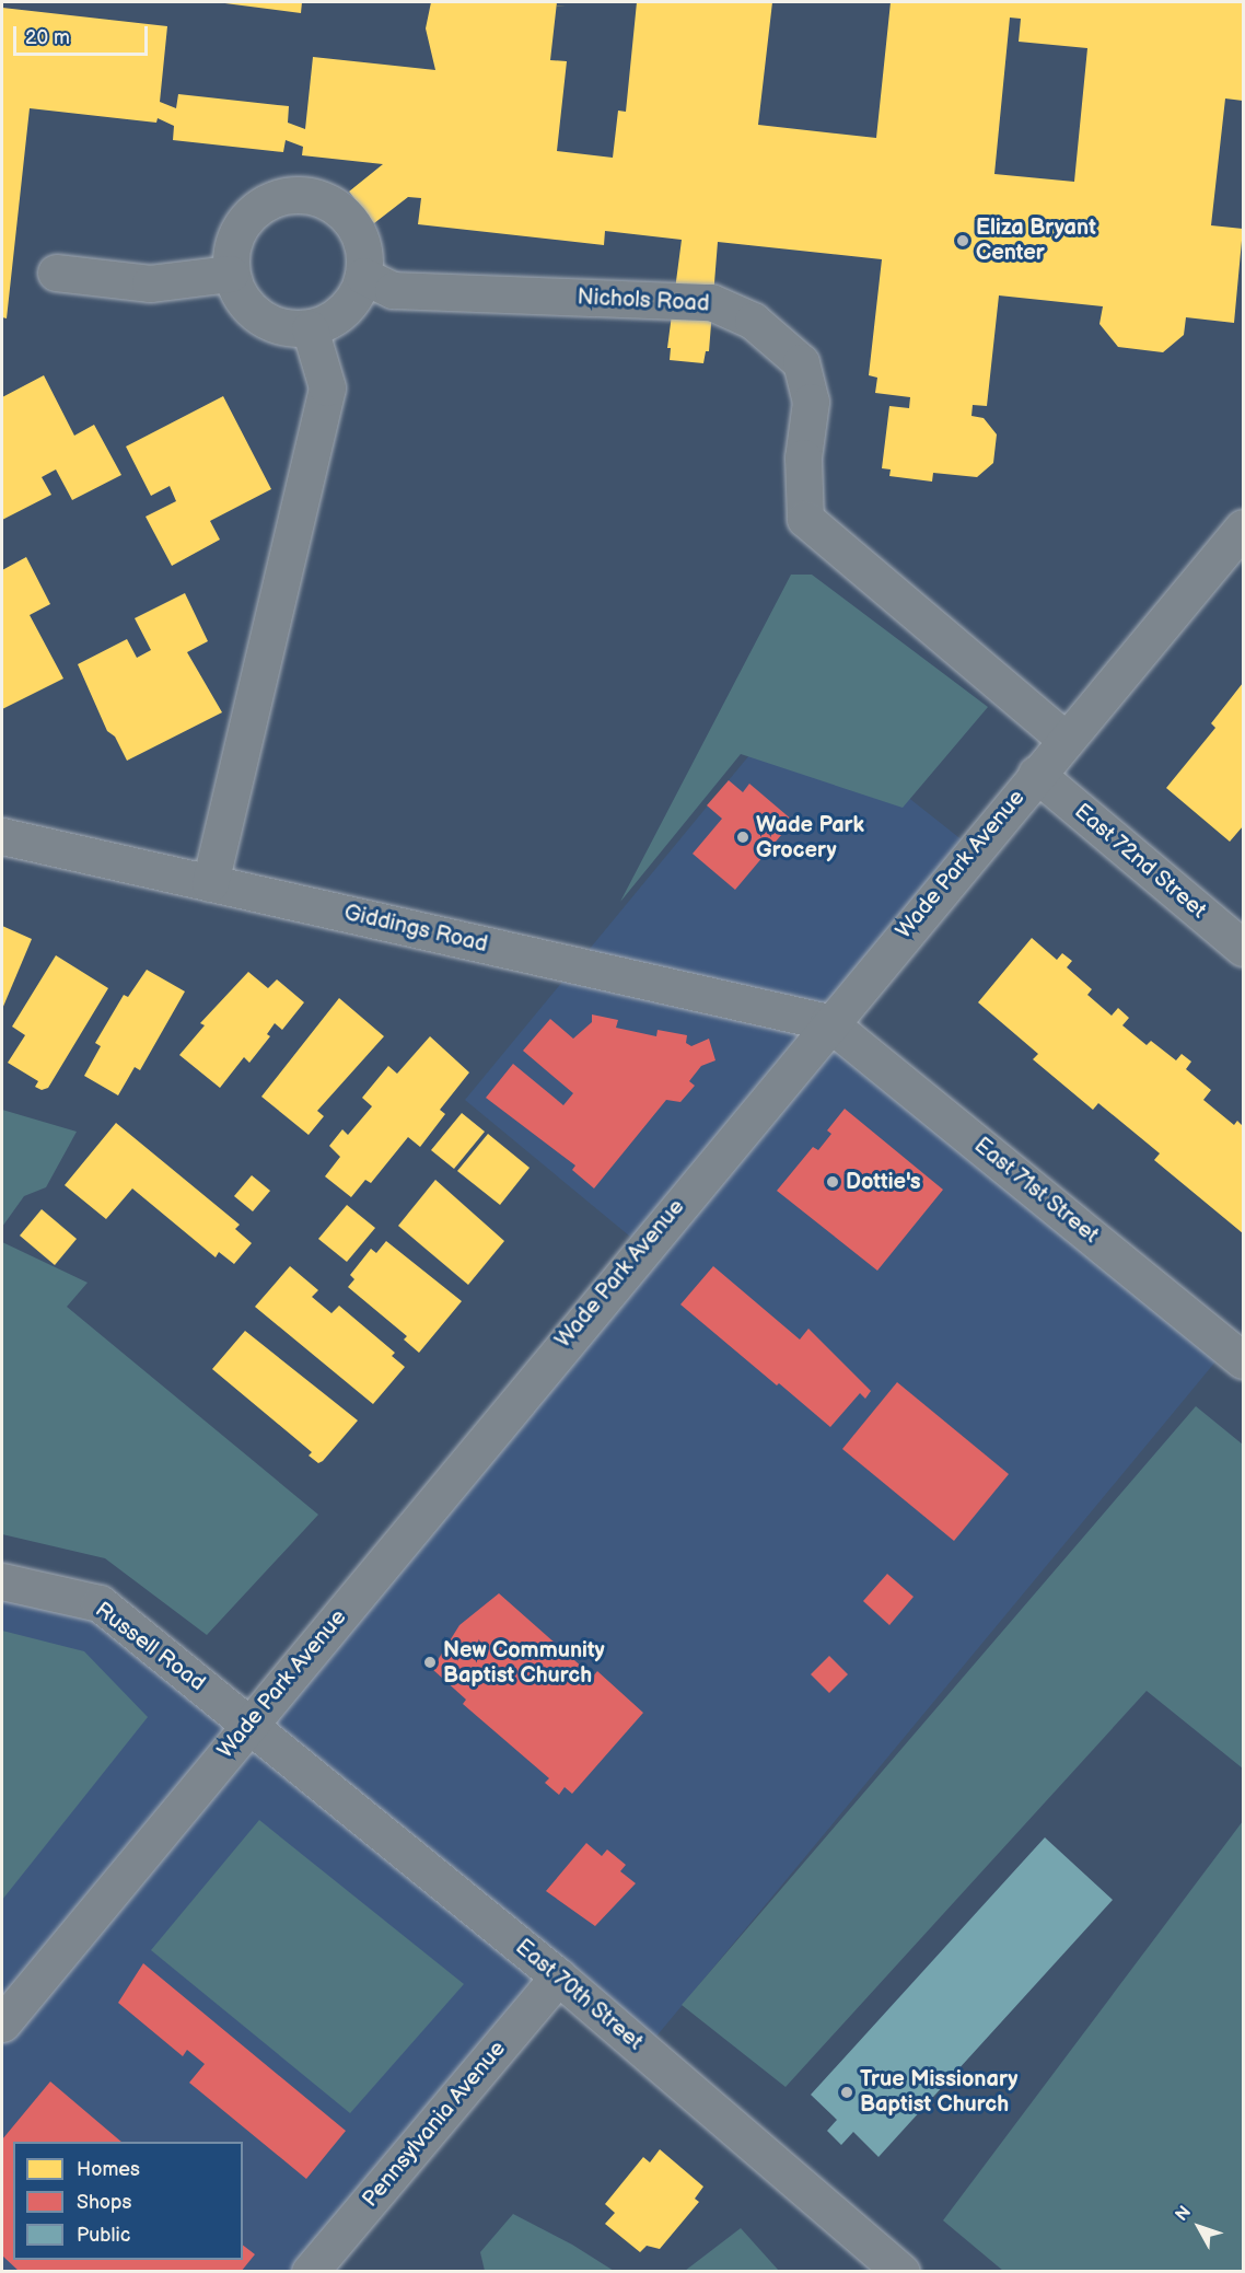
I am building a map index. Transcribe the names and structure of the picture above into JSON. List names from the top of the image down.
{
  "streets": {
    "street": [
      "Nichols Road",
      "East 72nd Street",
      "Wade Park Avenue",
      "Giddings Road",
      "East 71st Street",
      "Russell Road",
      "East 70th Street",
      "Pennsylvania Avenue"
    ]
  },
  "crossings": [
    ["Nichols Road", "Wade Park Avenue"],
    ["East 72nd Street", "Wade Park Avenue"],
    ["Wade Park Avenue", "Giddings Road"],
    ["Wade Park Avenue", "East 71st Street"],
    ["Wade Park Avenue", "Russell Road"],
    ["Wade Park Avenue", "East 70th Street"],
    ["Giddings Road", "East 71st Street"],
    ["Russell Road", "East 70th Street"],
    ["East 70th Street", "Pennsylvania Avenue"]
  ],
  "places": [
    "Eliza Bryant Center",
    "Wade Park Grocery",
    "Dottie's",
    "New Community Baptist Church",
    "True Missionary Baptist Church"
  ],
  "legend": ["Homes", "Shops", "Public"],
  "scale_bar": "20 m",
  "north": "top left"
}
